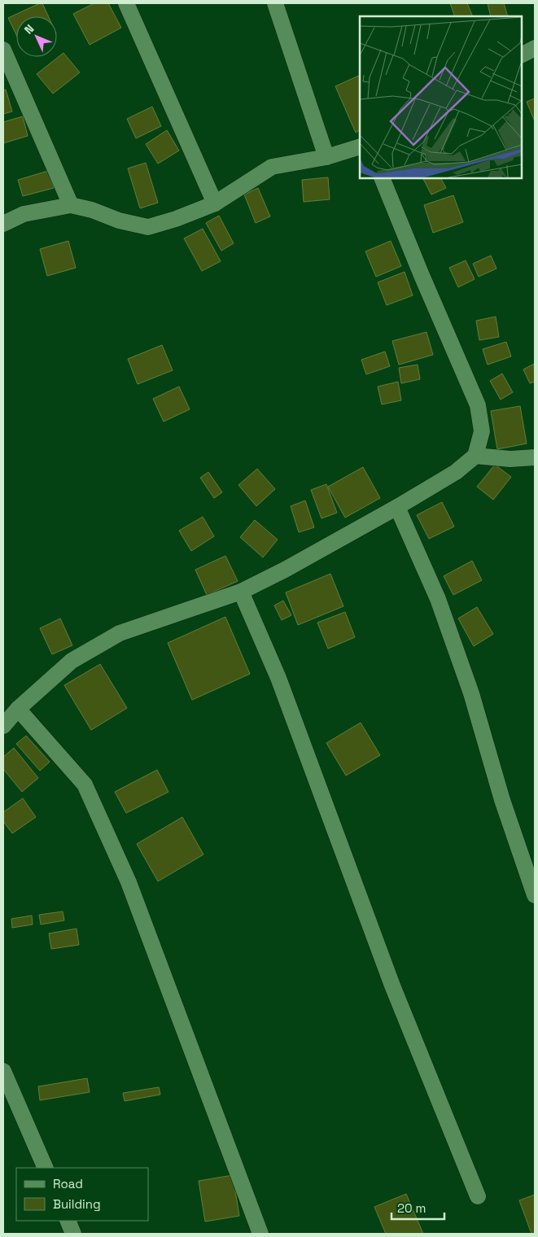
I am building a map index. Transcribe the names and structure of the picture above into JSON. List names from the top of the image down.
{
  "legend": ["Road", "Building"],
  "scale_bar": "20 m",
  "north": "top left"
}
